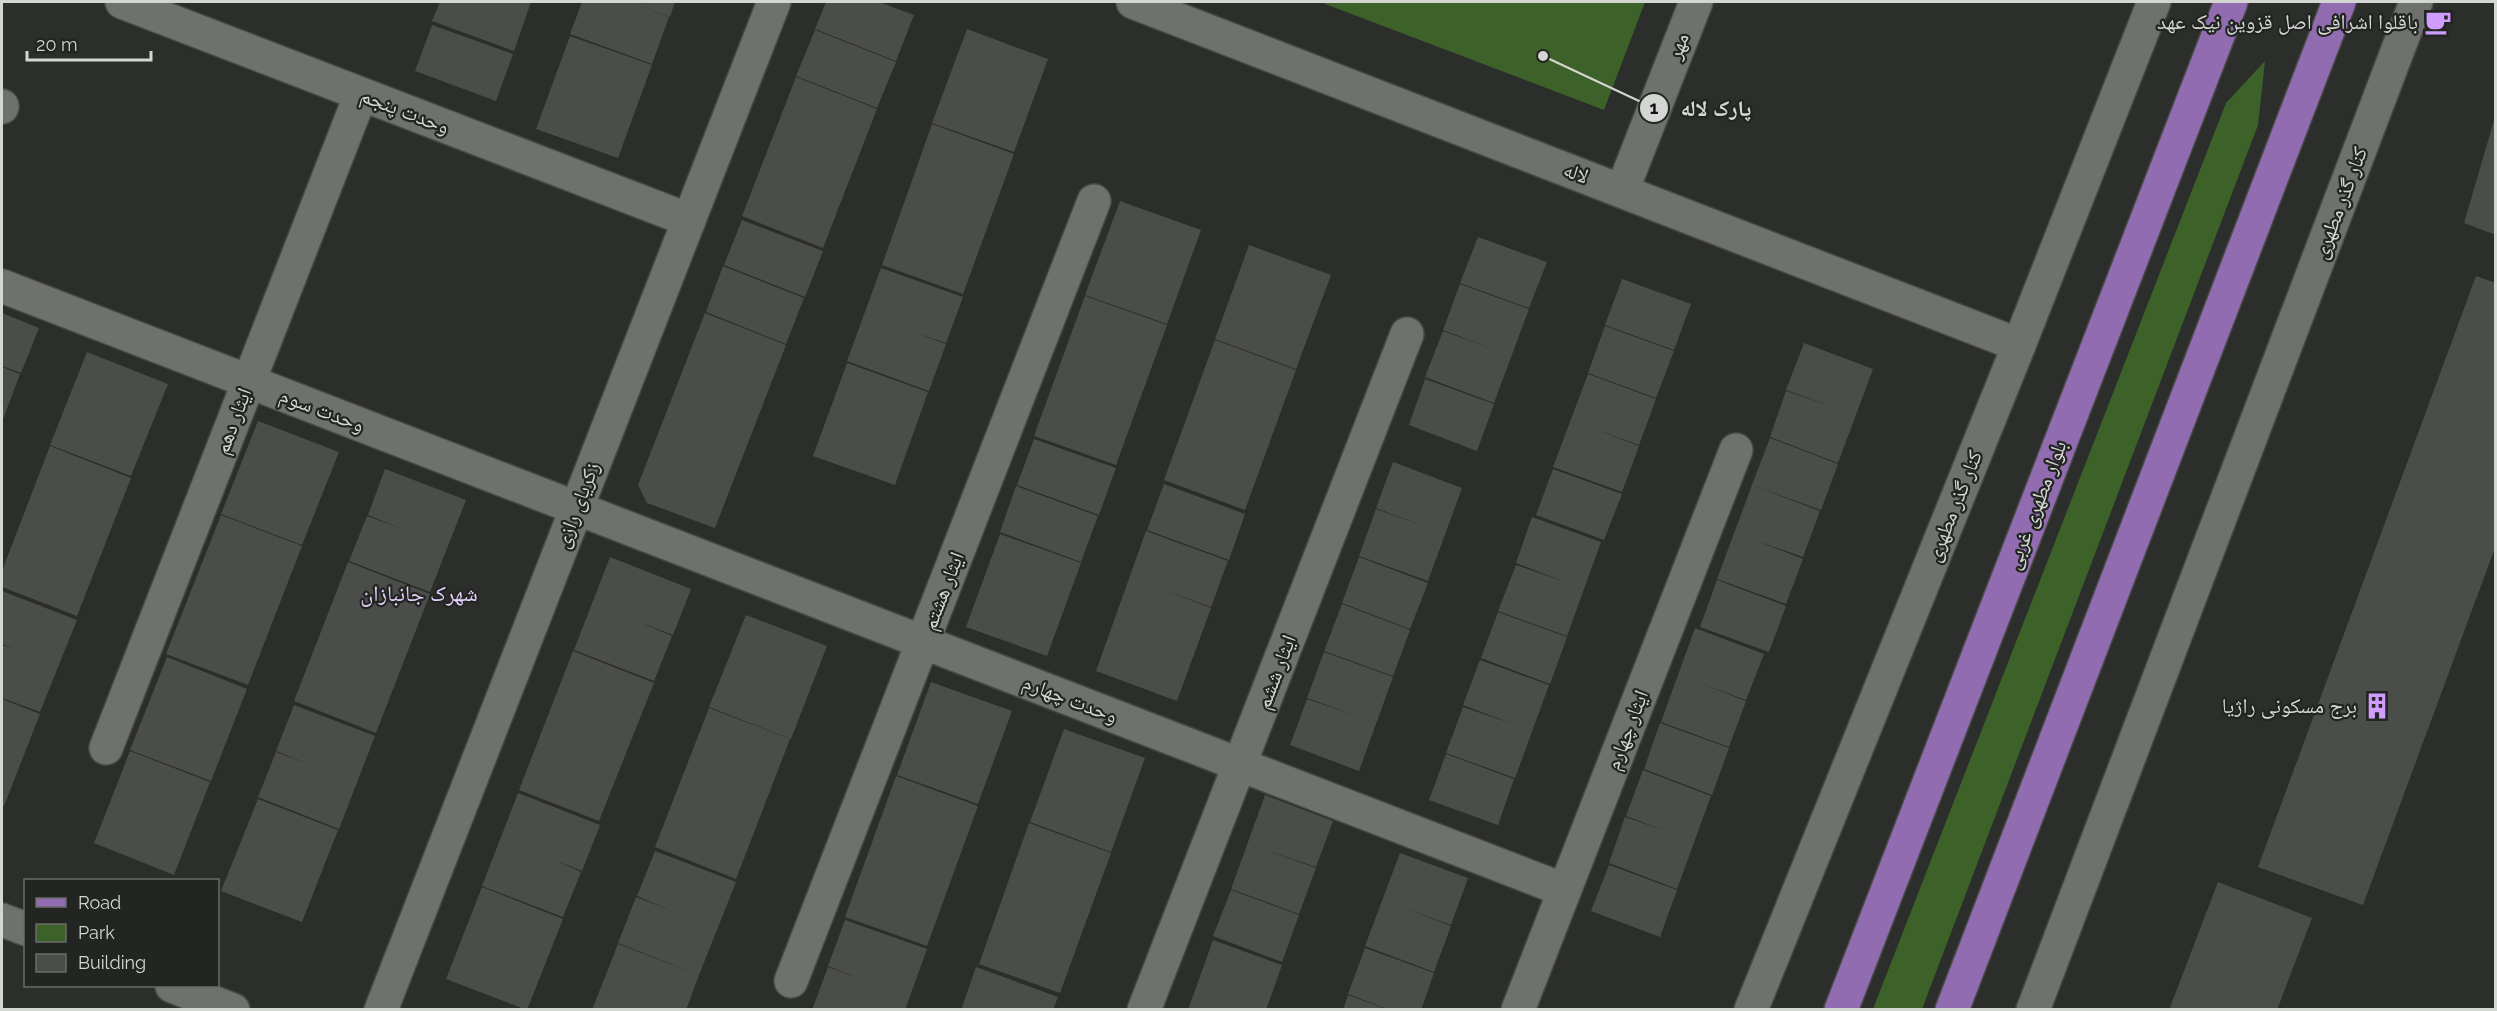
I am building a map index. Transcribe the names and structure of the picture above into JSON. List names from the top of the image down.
{
  "streets": {
    "main road": ["بلوار مطهری غربی"],
    "street": [
      "مهر",
      "وحدت پنجم",
      "لاله",
      "کنار گذر مطهری",
      "وحدت سوم",
      "ایثار دهم",
      "زکریای رازی",
      "ایثار هشتم",
      "ایثار ششم",
      "وحدت چهارم",
      "ایثار چهارم"
    ]
  },
  "crossings": [
    ["مهر", "لاله"],
    ["وحدت پنجم", "ایثار دهم"],
    ["وحدت پنجم", "زکریای رازی"],
    ["لاله", "کنار گذر مطهری"],
    ["وحدت سوم", "ایثار دهم"],
    ["وحدت سوم", "زکریای رازی"],
    ["وحدت سوم", "وحدت چهارم"],
    ["زکریای رازی", "وحدت چهارم"],
    ["ایثار هشتم", "وحدت چهارم"],
    ["ایثار ششم", "وحدت چهارم"],
    ["وحدت چهارم", "ایثار چهارم"]
  ],
  "districts": ["شهرک جانبازان"],
  "places": {
    "cafe": ["باقلوا اشرافی اصل قزوین نیک عهد"],
    "other": ["پارک لاله"],
    "building": ["برج مسکونی راژیا"]
  },
  "legend": ["Road", "Park", "Building"],
  "scale_bar": "20 m"
}
